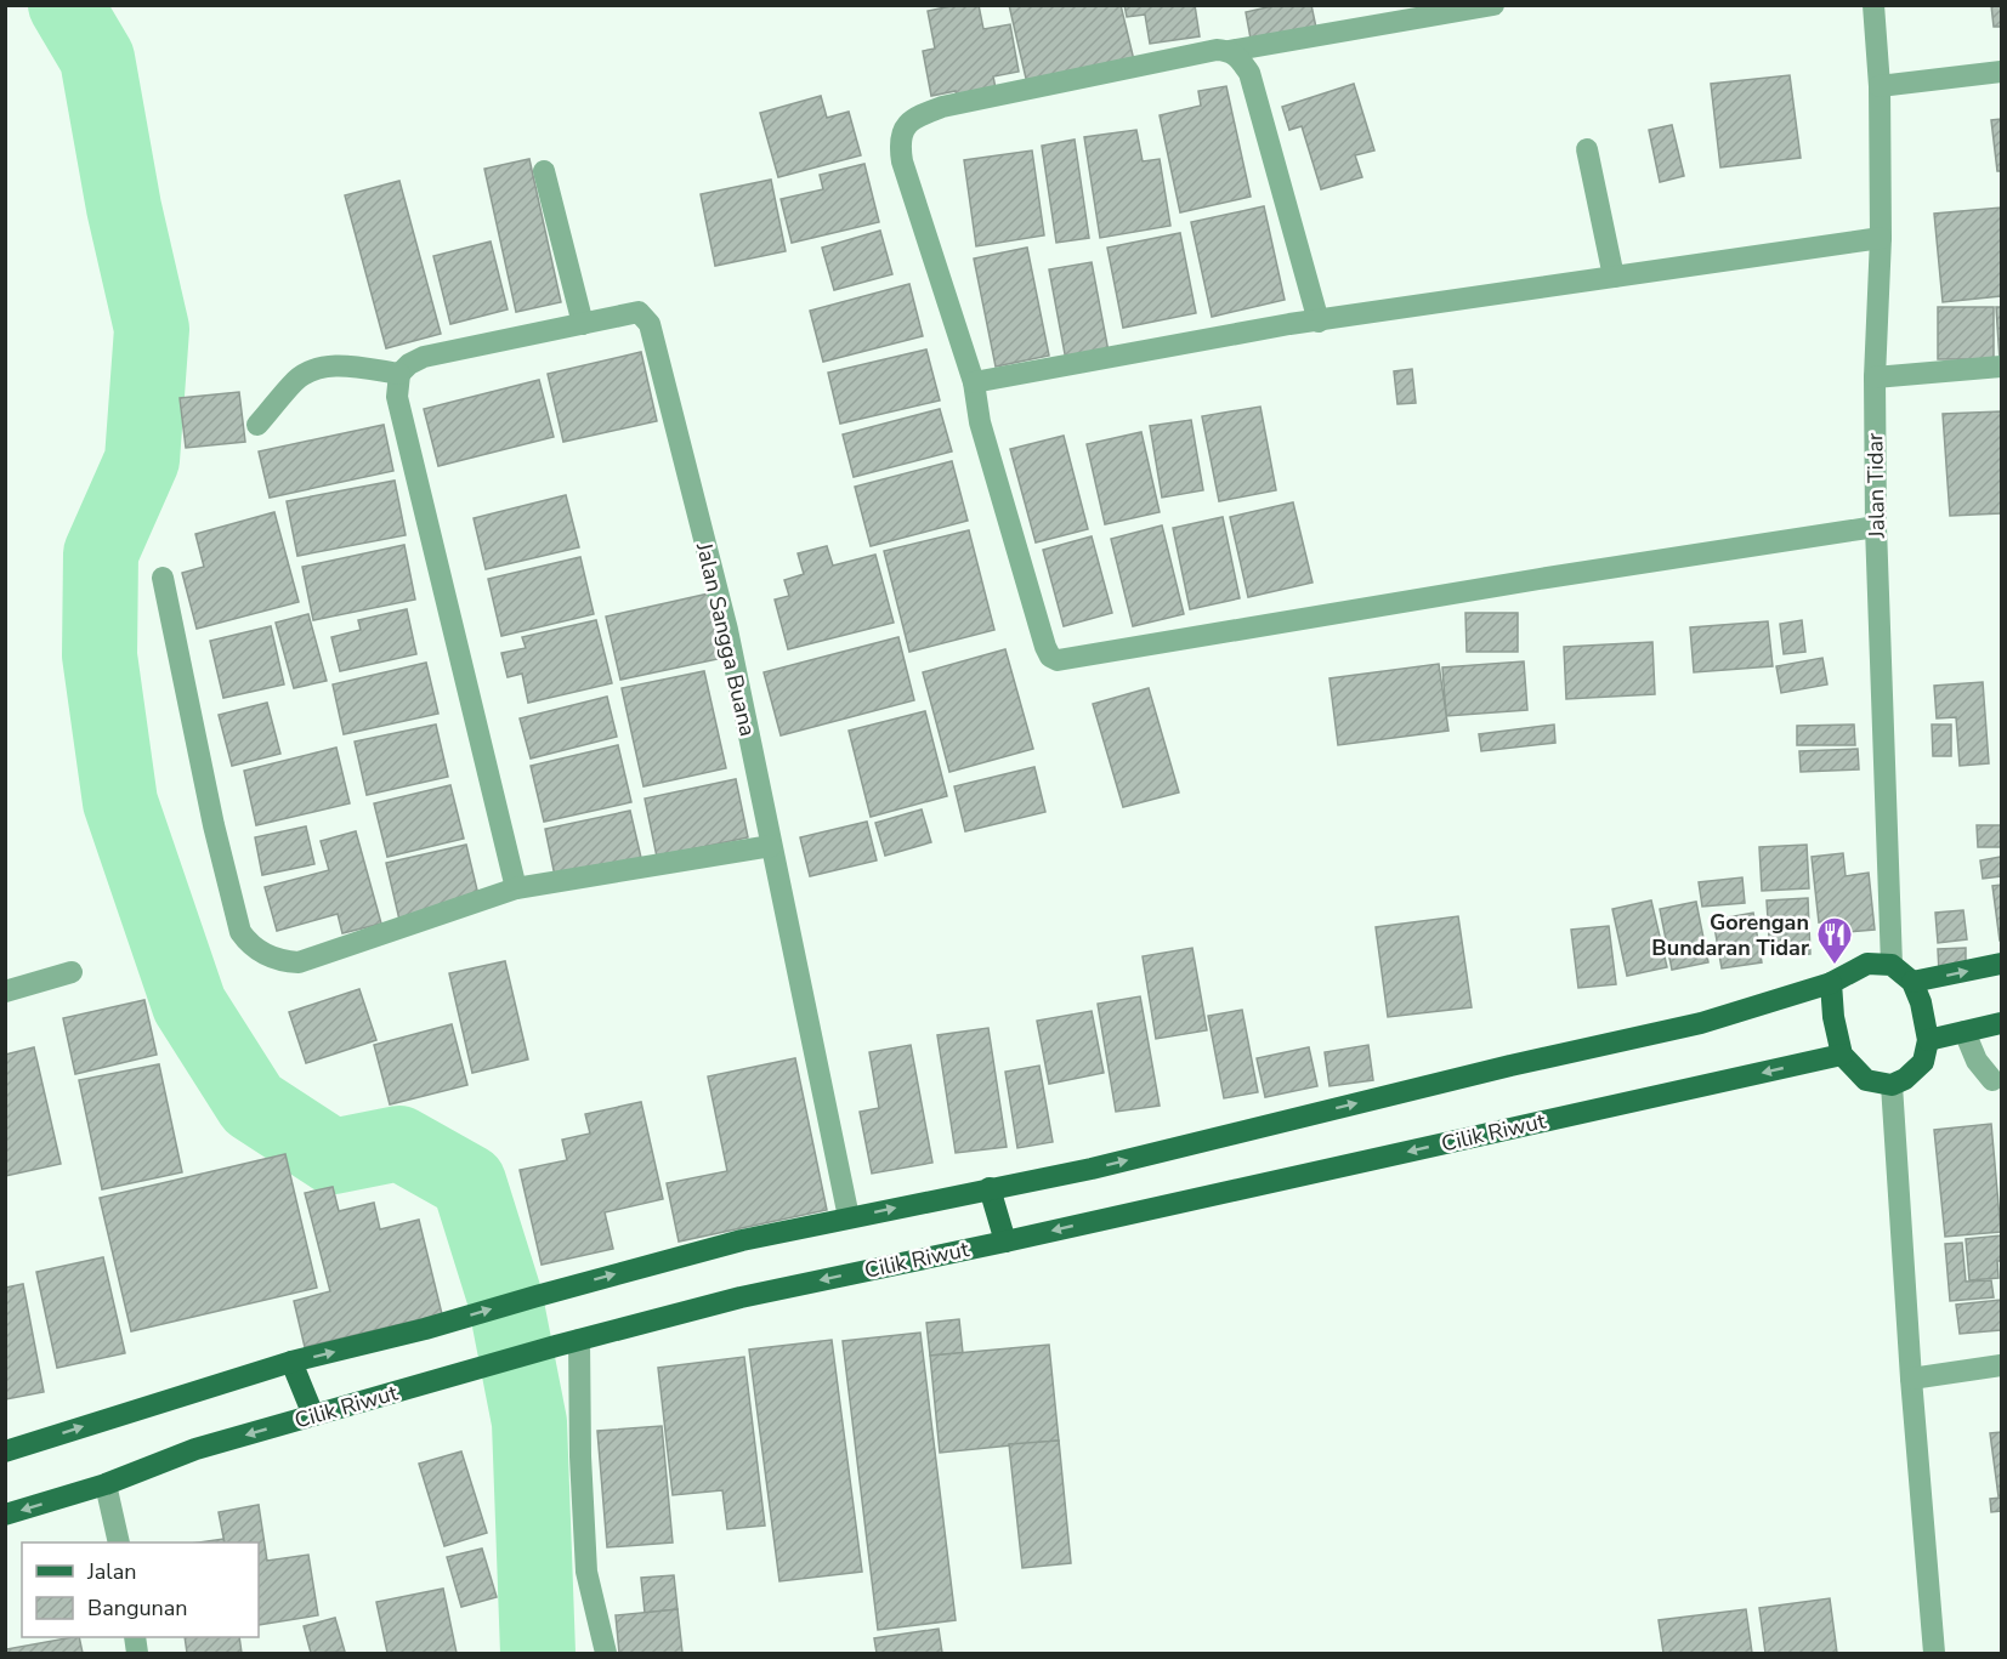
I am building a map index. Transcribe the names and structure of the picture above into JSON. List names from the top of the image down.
{
  "streets": {
    "main road": ["Cilik Riwut"],
    "street": ["Jalan Tidar", "Jalan Sangga Buana"]
  },
  "crossings": [
    ["Jalan Tidar", "Cilik Riwut"]
  ],
  "places": {
    "restaurant": ["Gorengan Bundaran Tidar"]
  },
  "legend": ["Jalan", "Bangunan"]
}
